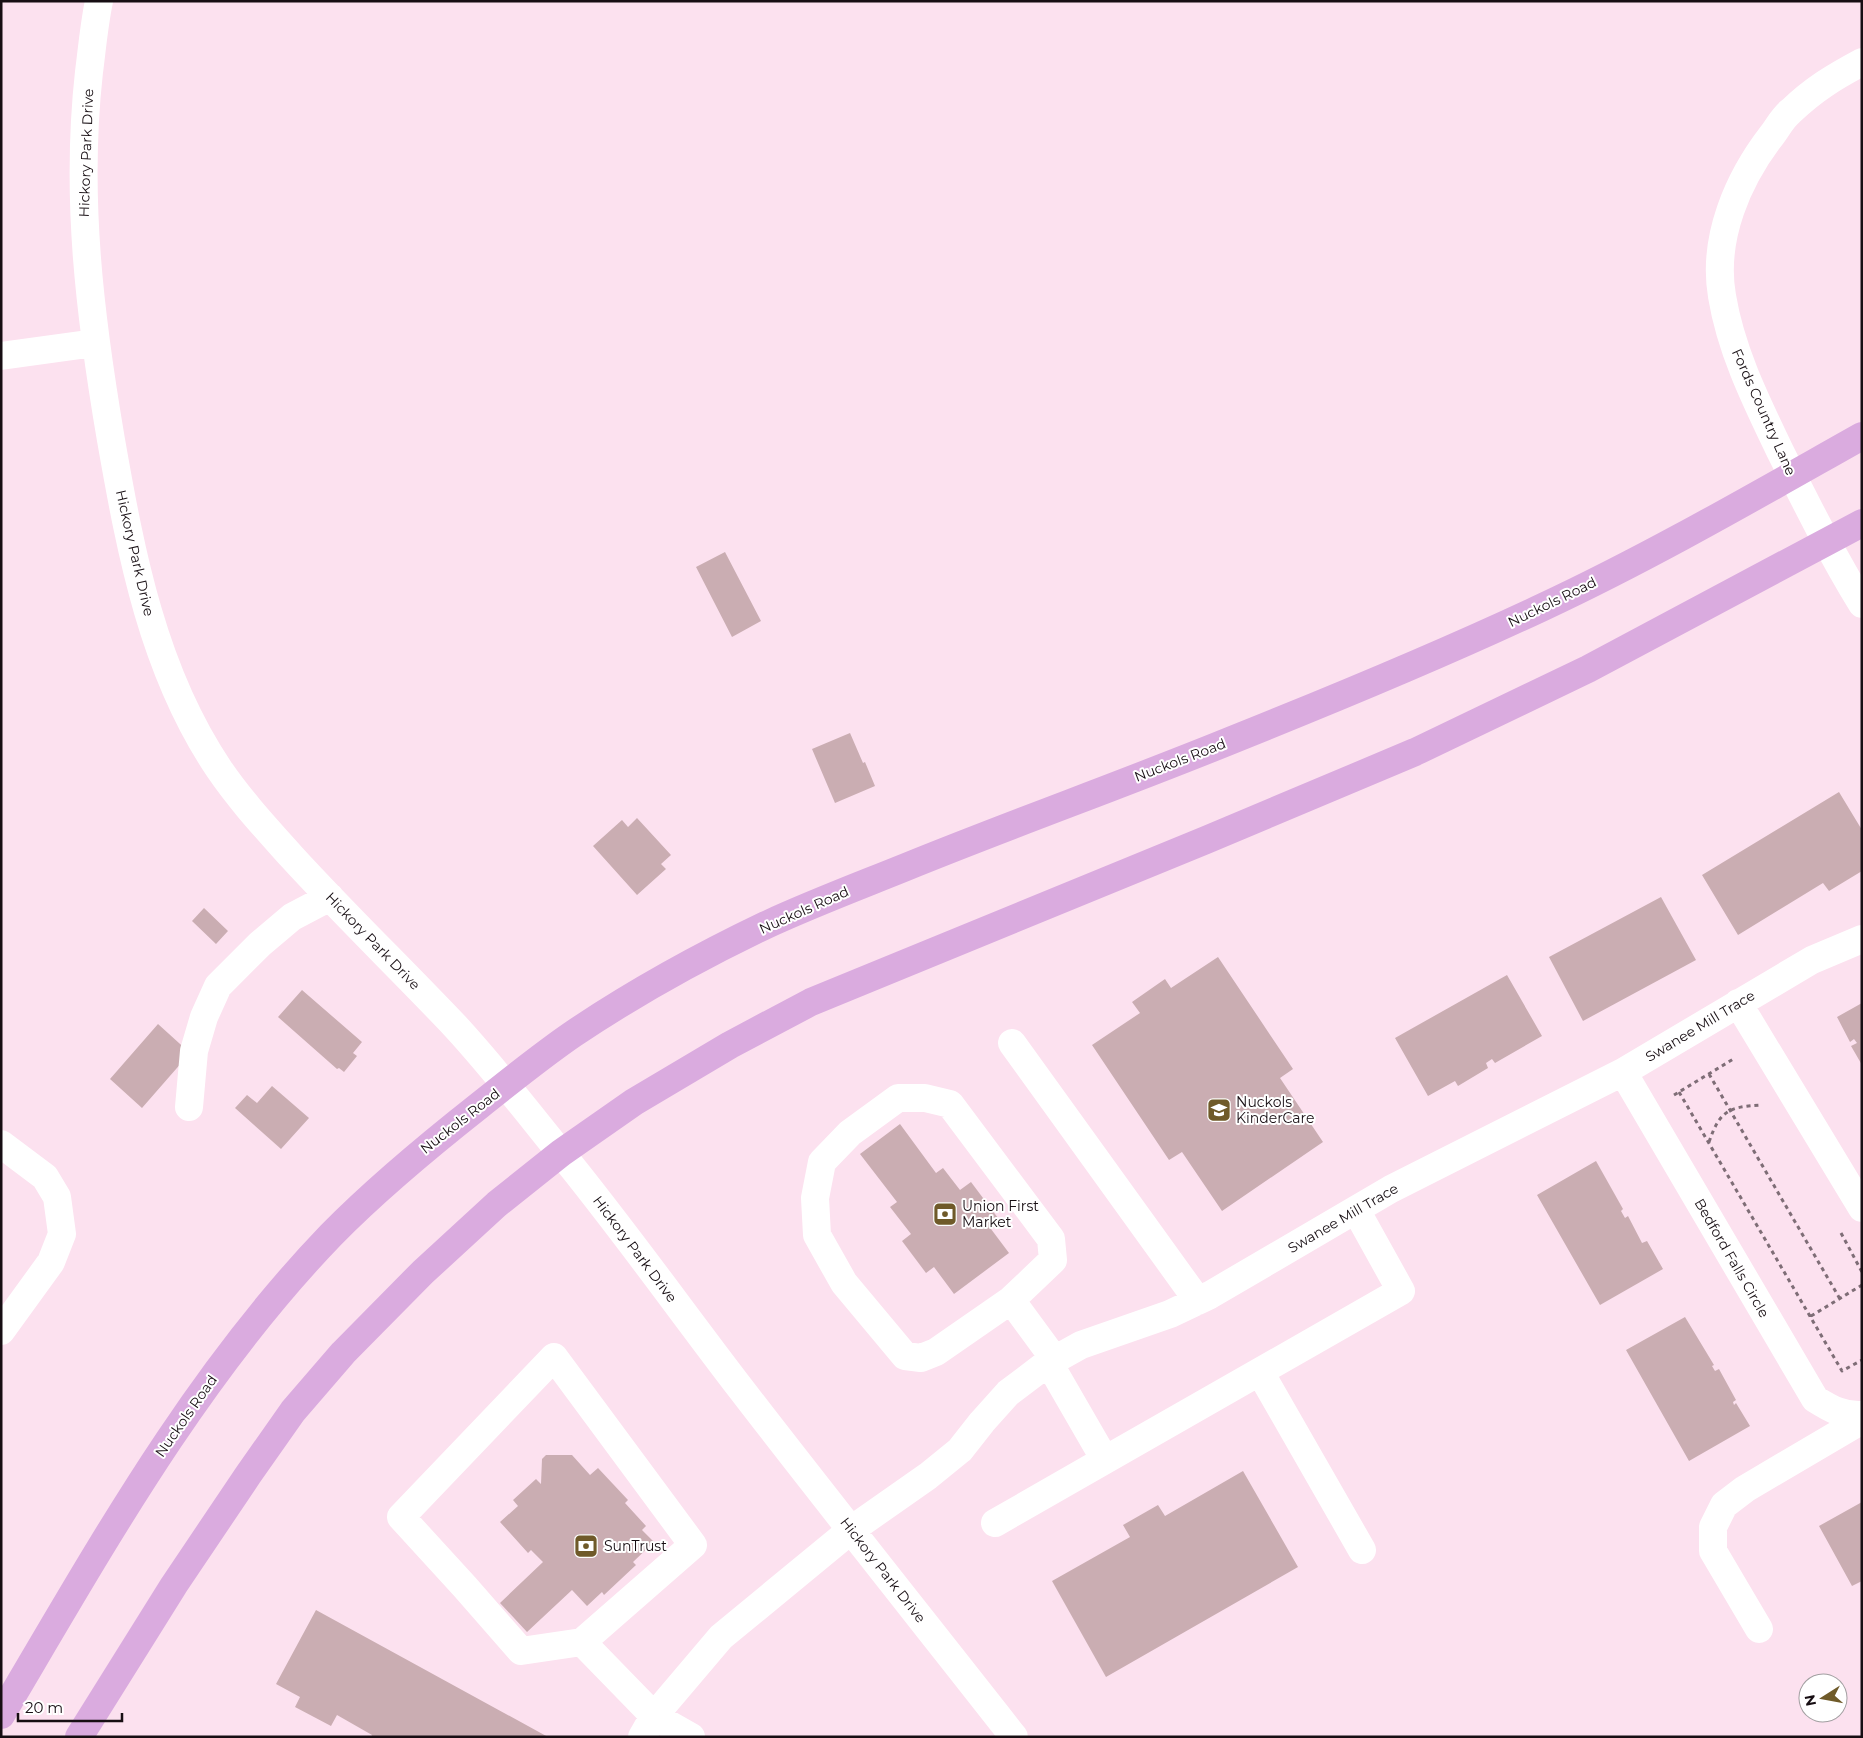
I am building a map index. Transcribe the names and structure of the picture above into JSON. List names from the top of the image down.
{
  "streets": {
    "main road": ["Nuckols Road"],
    "street": [
      "Hickory Park Drive",
      "Fords Country Lane",
      "Swanee Mill Trace",
      "Bedford Falls Circle"
    ]
  },
  "crossings": [
    ["Hickory Park Drive", "Nuckols Road"],
    ["Hickory Park Drive", "Swanee Mill Trace"],
    ["Fords Country Lane", "Nuckols Road"],
    ["Swanee Mill Trace", "Bedford Falls Circle"]
  ],
  "places": {
    "school or university": ["Nuckols KinderCare"],
    "bank": ["Union First Market", "SunTrust"]
  },
  "scale_bar": "20 m",
  "north": "left"
}
